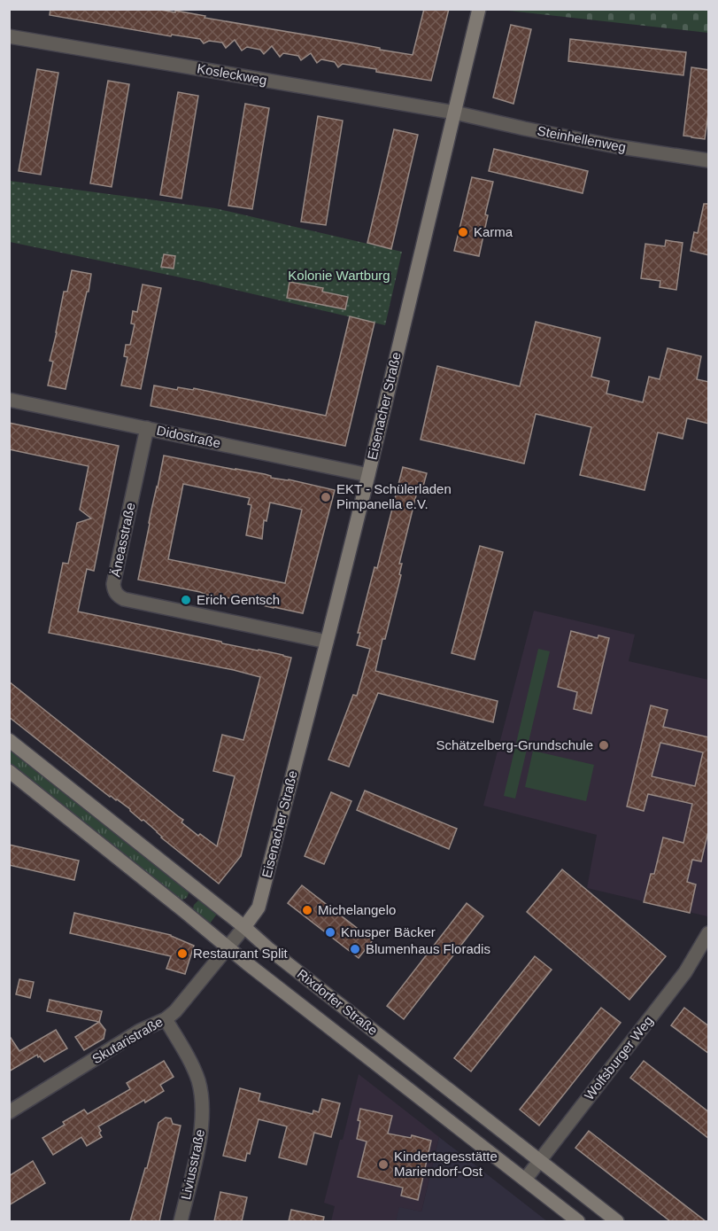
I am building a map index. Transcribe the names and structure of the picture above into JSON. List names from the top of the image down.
{
  "streets": {
    "street": [
      "Kosleckweg",
      "Steinhellenweg",
      "Eisenacher Straße",
      "Didostraße",
      "Äneasstraße",
      "Rixdorfer Straße",
      "Skutaristraße",
      "Wolfsburger Weg",
      "Liviusstraße"
    ]
  },
  "crossings": [
    ["Kosleckweg", "Steinhellenweg"],
    ["Kosleckweg", "Eisenacher Straße"],
    ["Steinhellenweg", "Eisenacher Straße"],
    ["Eisenacher Straße", "Didostraße"],
    ["Eisenacher Straße", "Äneasstraße"],
    ["Eisenacher Straße", "Rixdorfer Straße"],
    ["Eisenacher Straße", "Skutaristraße"],
    ["Didostraße", "Äneasstraße"],
    ["Rixdorfer Straße", "Skutaristraße"],
    ["Rixdorfer Straße", "Wolfsburger Weg"],
    ["Skutaristraße", "Liviusstraße"]
  ],
  "parks": ["Kolonie Wartburg"],
  "places": [
    "Karma",
    "EKT - Schülerladen Pimpanella e.V.",
    "Erich Gentsch",
    "Schätzelberg-Grundschule",
    "Michelangelo",
    "Knusper Bäcker",
    "Blumenhaus Floradis",
    "Restaurant Split",
    "Kindertagesstätte Mariendorf-Ost"
  ]
}
